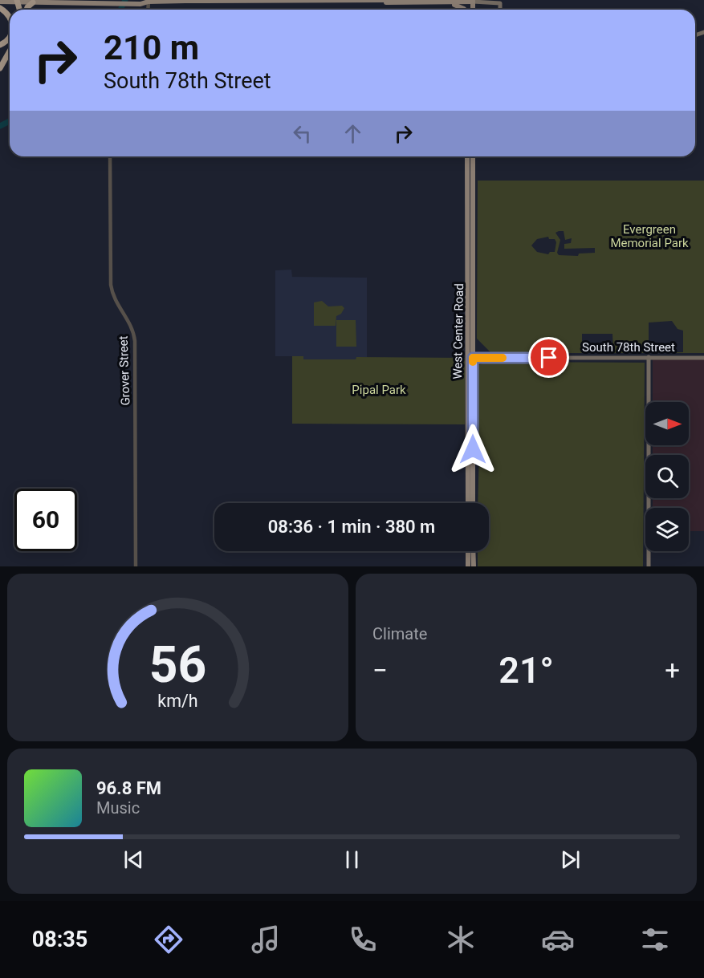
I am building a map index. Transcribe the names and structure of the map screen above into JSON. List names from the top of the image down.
{
  "streets": {
    "main road": ["West Center Road", "South 78th Street"],
    "street": ["Grover Street"]
  },
  "crossings": [
    ["West Center Road", "South 78th Street"]
  ],
  "parks": ["Evergreen Memorial Park", "Pipal Park"],
  "north": "right",
  "page": {
    "turn": ["210 m", "South 78th Street"],
    "limit": "60",
    "trip": "08:36 · 1 min · 380 m",
    "tile": "Climate",
    "heat": ["−", "21°", "+"],
    "song": ["96.8 FM", "Music"],
    "tabs": "08:35",
    "gauge": ["56", "km/h"]
  }
}
